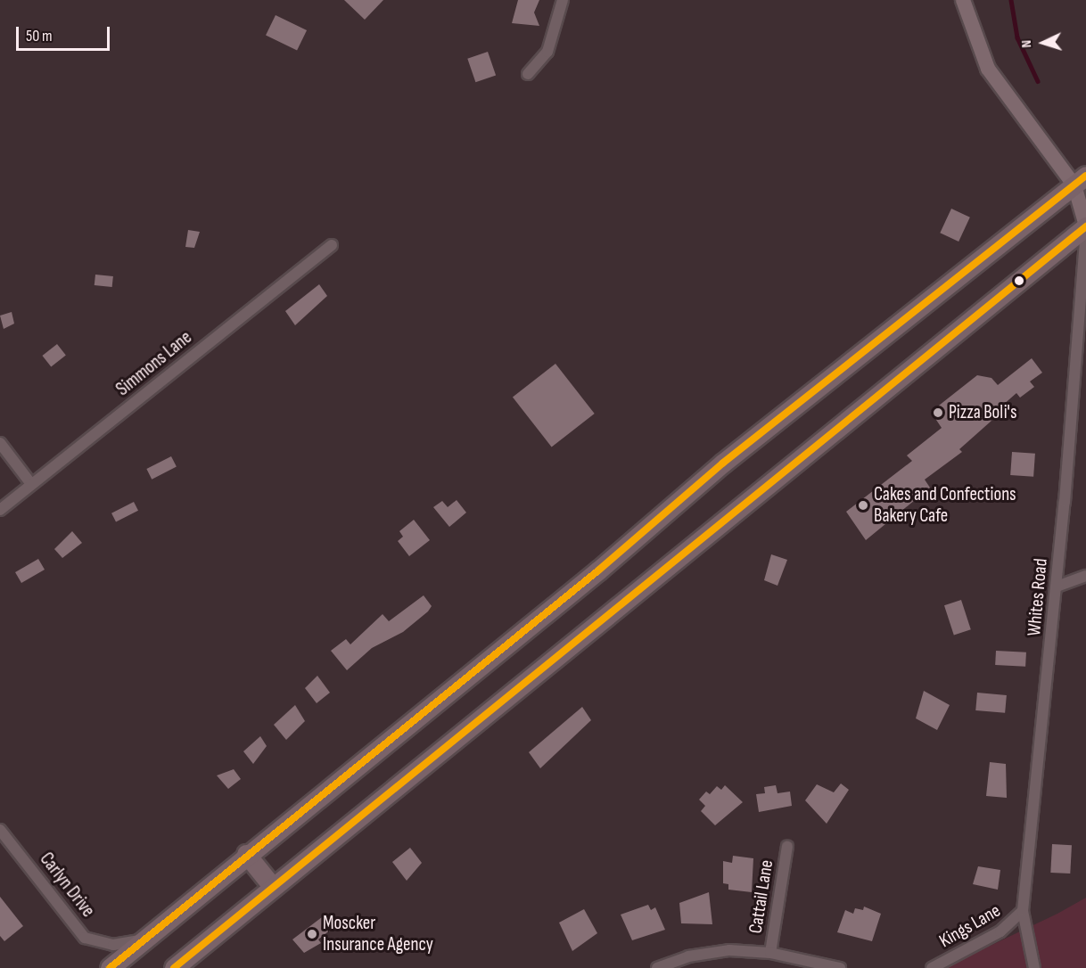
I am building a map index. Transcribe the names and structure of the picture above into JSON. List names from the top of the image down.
{
  "streets": {
    "street": [
      "Simmons Lane",
      "Whites Road",
      "Carlyn Drive",
      "Cattail Lane",
      "Kings Lane"
    ]
  },
  "crossings": [
    ["Whites Road", "Kings Lane"]
  ],
  "places": ["Pizza Boli's", "Cakes and Confections Bakery Cafe", "Moscker Insurance Agency"],
  "scale_bar": "50 m",
  "north": "left"
}
